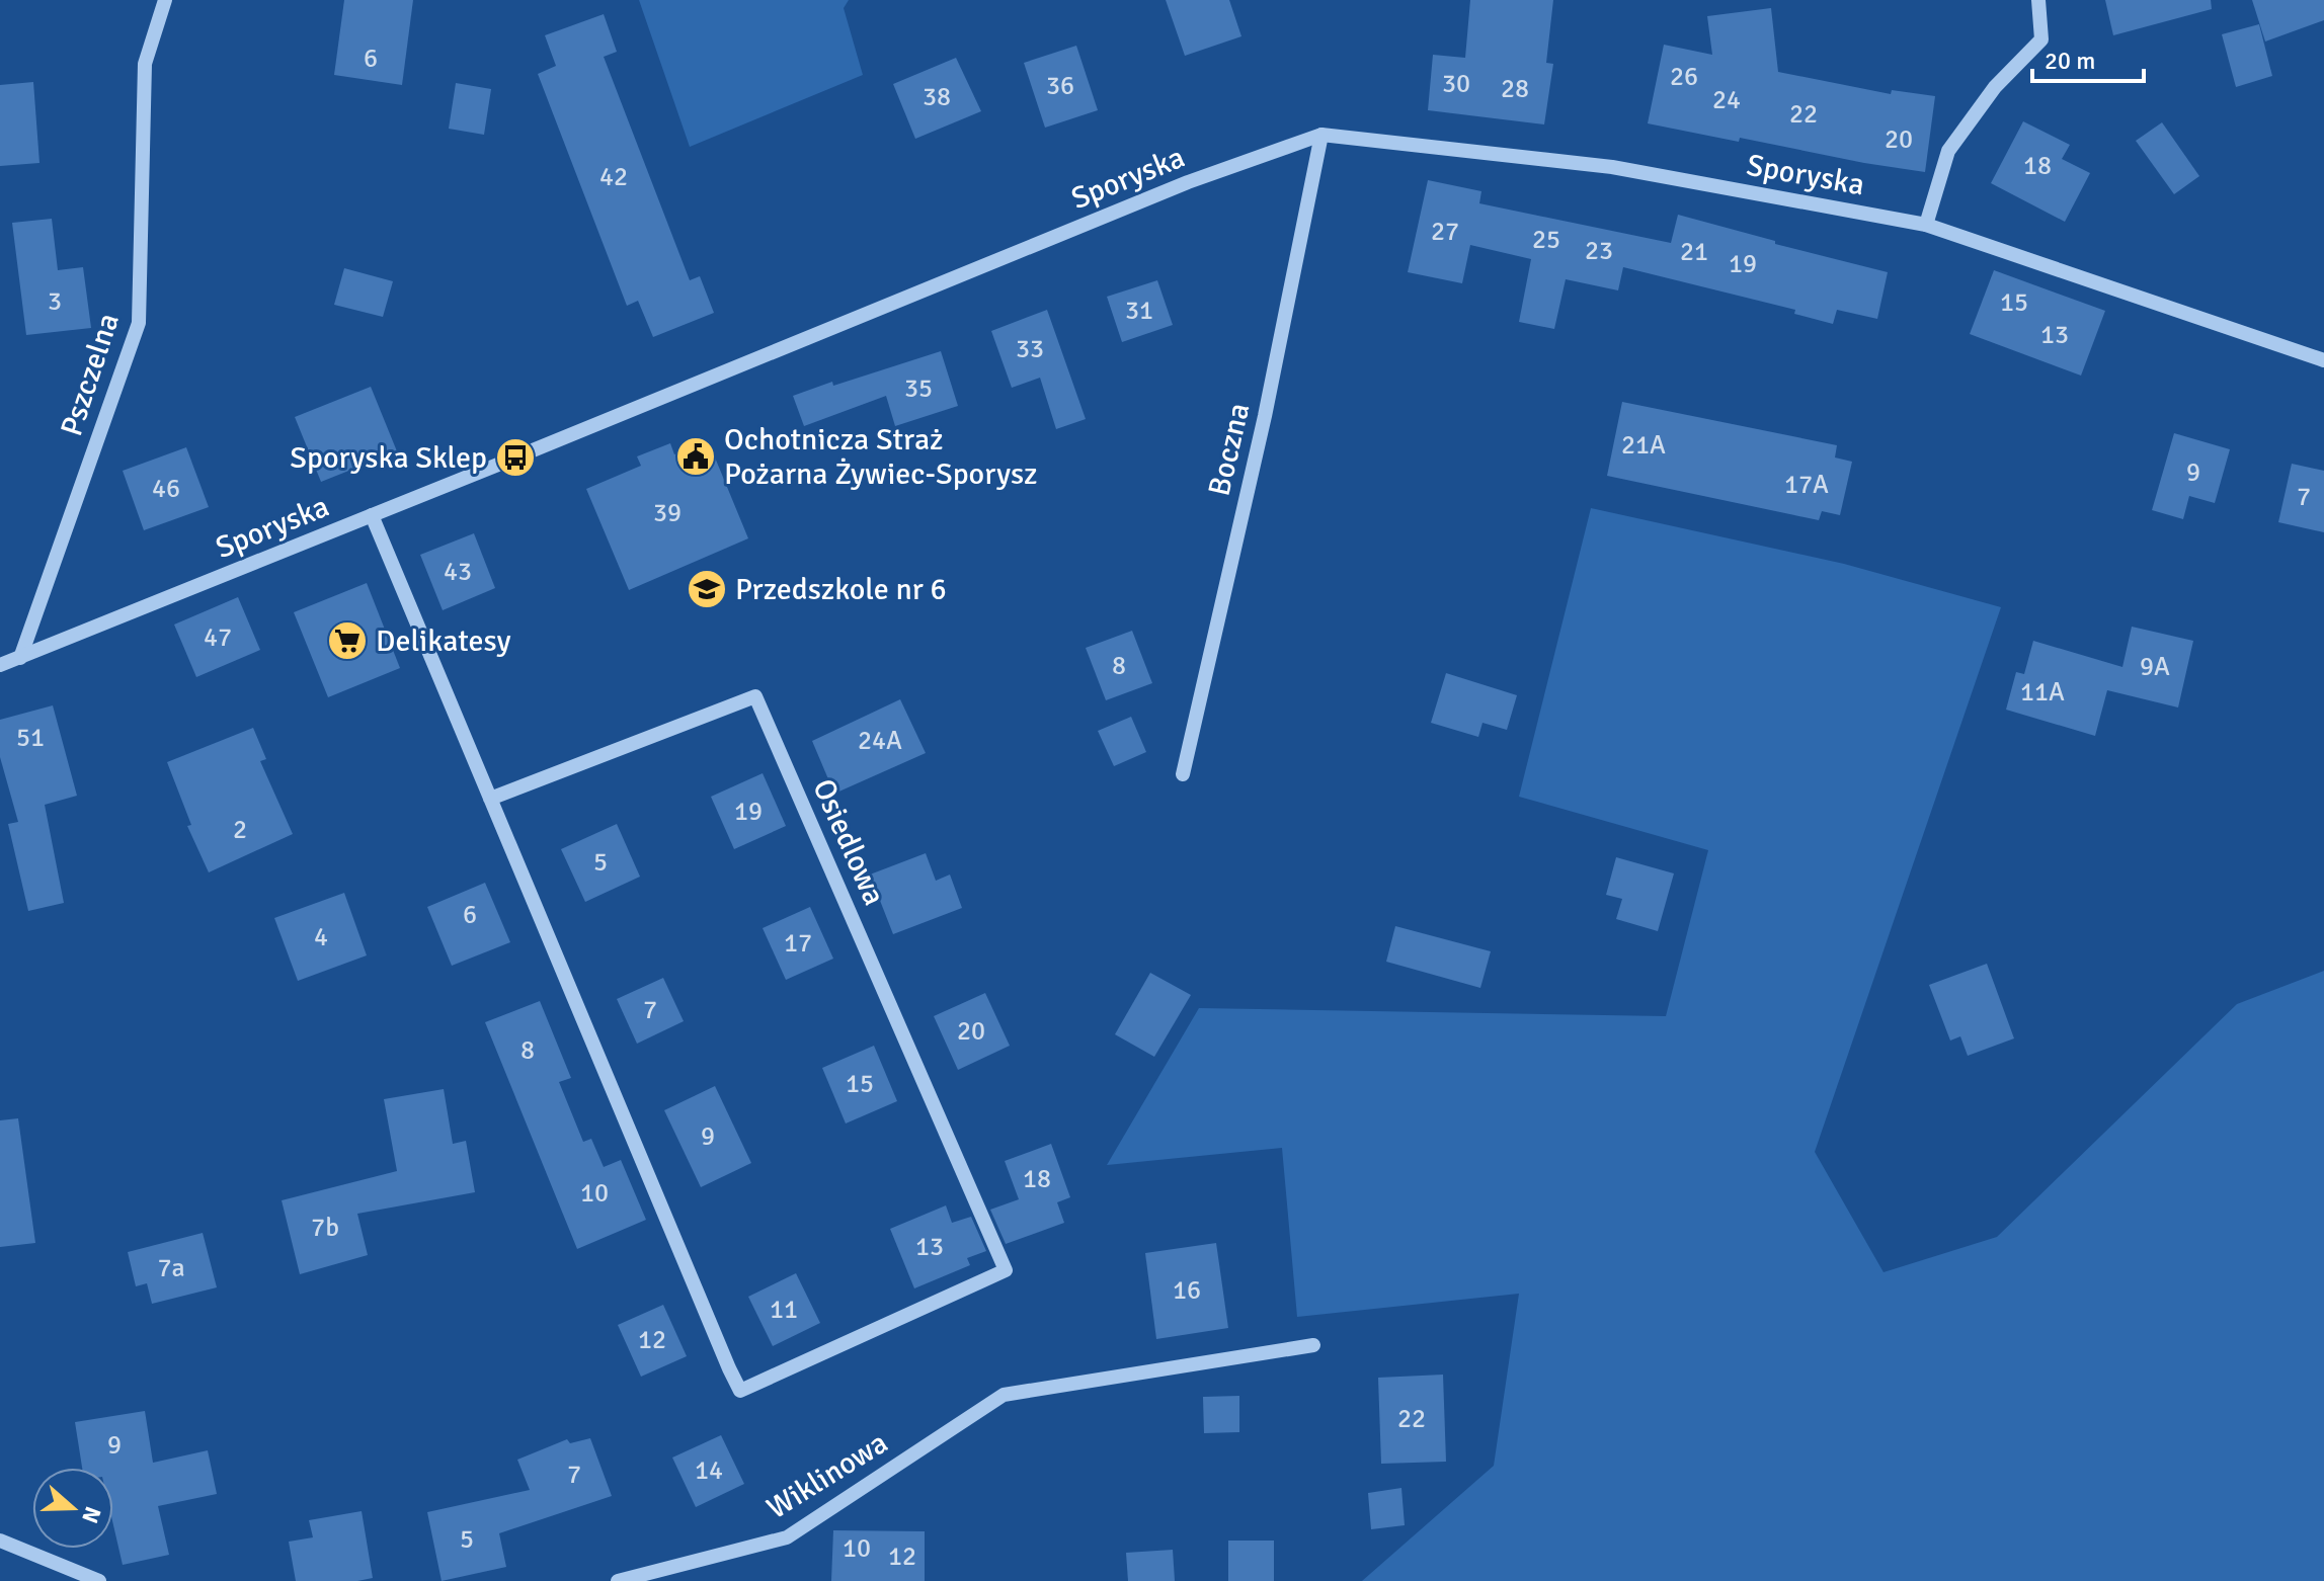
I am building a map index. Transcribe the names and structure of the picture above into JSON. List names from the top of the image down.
{
  "streets": {
    "street": [
      "Sporyska",
      "Pszczelna",
      "Boczna",
      "Osiedlowa",
      "Wiklinowa"
    ]
  },
  "crossings": [
    ["Sporyska", "Pszczelna"],
    ["Sporyska", "Boczna"]
  ],
  "places": {
    "public building": ["Ochotnicza Straż Pożarna Żywiec-Sporysz"],
    "bus stop": ["Sporyska Sklep"],
    "school or university": ["Przedszkole nr 6"],
    "supermarket": ["Delikatesy"]
  },
  "house_numbers": [
    "6",
    "26",
    "30",
    "36",
    "28",
    "38",
    "24",
    "22",
    "20",
    "18",
    "42",
    "27",
    "25",
    "23",
    "21",
    "19",
    "3",
    "15",
    "31",
    "13",
    "33",
    "35",
    "21A",
    "9",
    "17A",
    "46",
    "7",
    "39",
    "43",
    "47",
    "8",
    "9A",
    "11A",
    "51",
    "24A",
    "19",
    "2",
    "5",
    "6",
    "4",
    "17",
    "7",
    "20",
    "8",
    "15",
    "9",
    "18",
    "10",
    "7b",
    "13",
    "7a",
    "16",
    "11",
    "12",
    "22",
    "9",
    "14",
    "7",
    "5",
    "10",
    "12"
  ],
  "scale_bar": "20 m",
  "north": "right"
}
